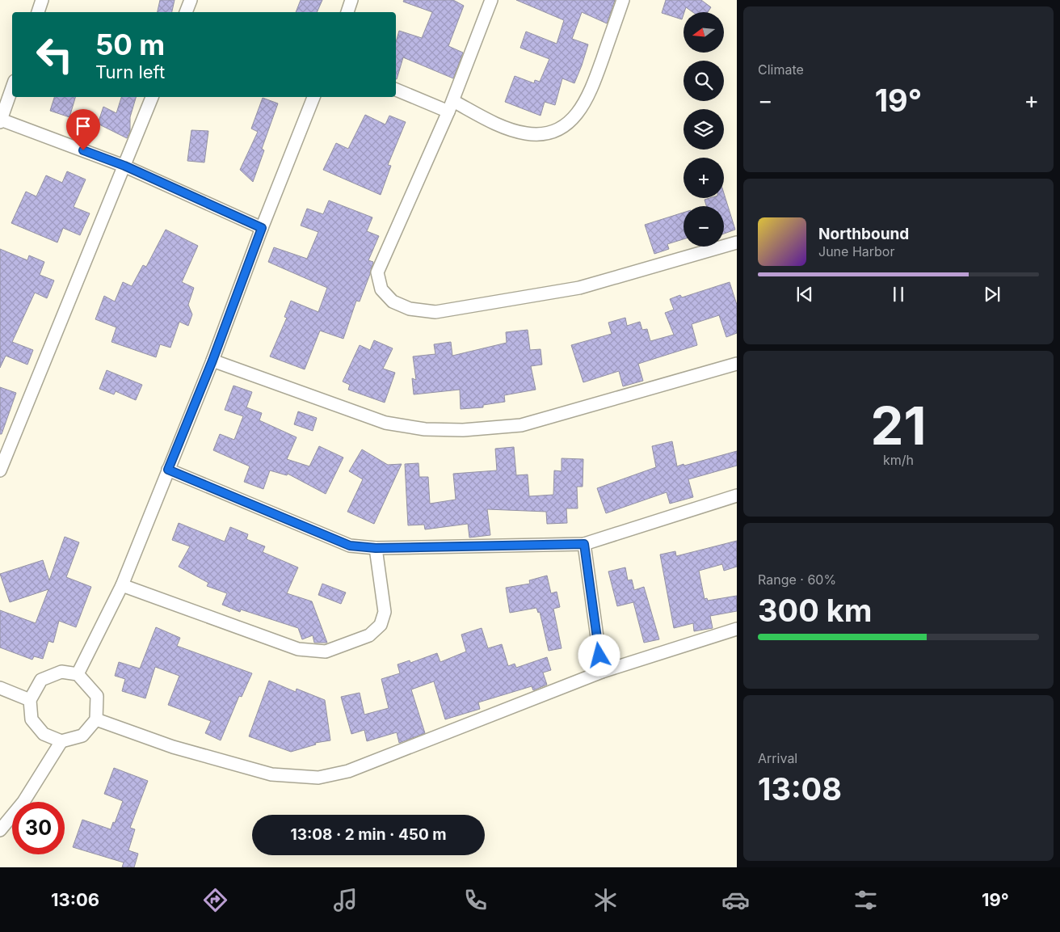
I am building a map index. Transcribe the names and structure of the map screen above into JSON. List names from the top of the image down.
{
  "north": "left",
  "page": {
    "tile": [
      "Climate",
      ["21", "km/h"],
      ["Range · 60%", "300 km"],
      ["Arrival", "13:08"]
    ],
    "map_buttons": ["+", "−"],
    "turn": ["50 m", "Turn left"],
    "heat": ["−", "19°", "+"],
    "song": ["Northbound", "June Harbor"],
    "limit": "30",
    "trip": "13:08 · 2 min · 450 m",
    "tabs": ["13:06", "19°"]
  }
}
